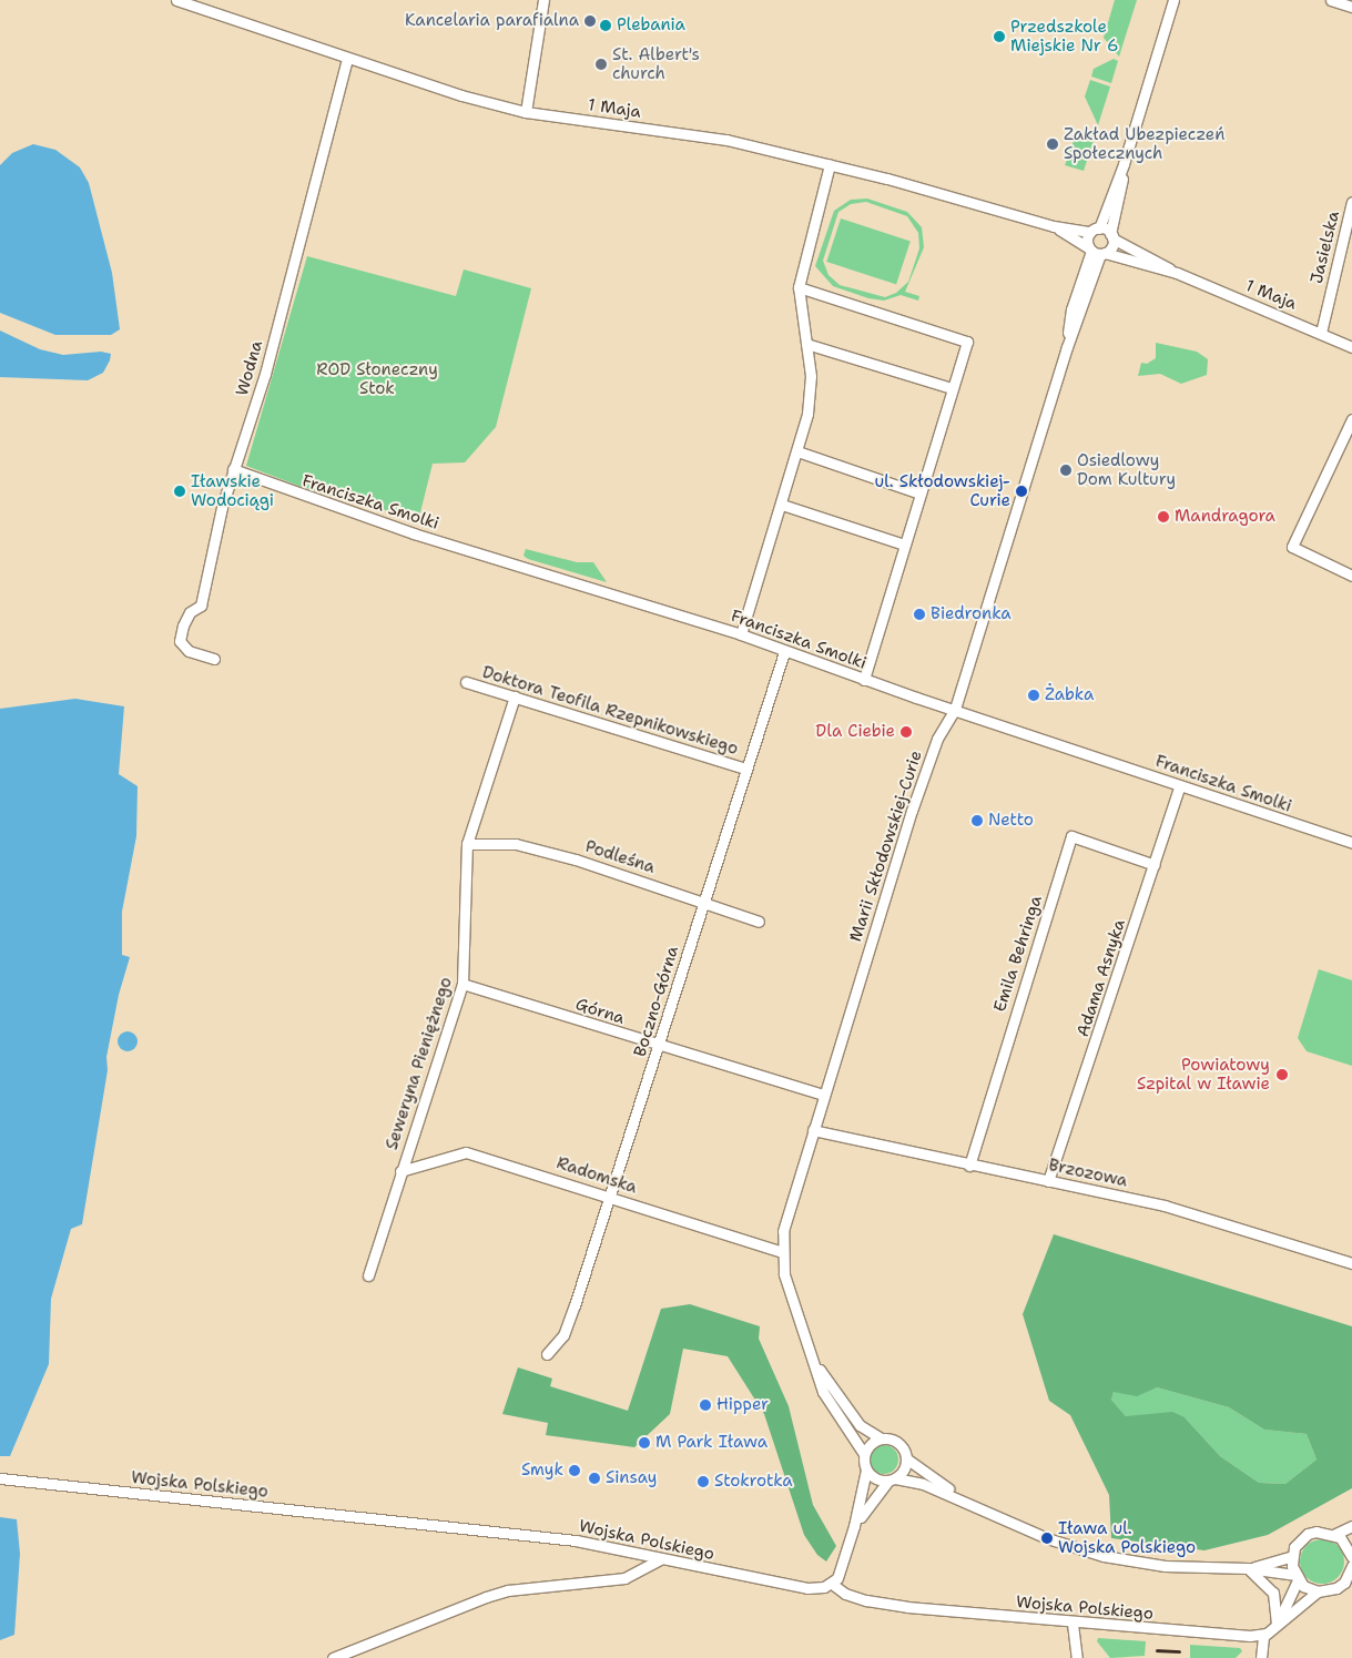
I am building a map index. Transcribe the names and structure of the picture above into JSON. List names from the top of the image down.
{
  "streets": {
    "street": [
      "1 Maja",
      "Jasielska",
      "Wodna",
      "Franciszka Smolki",
      "Doktora Teofila Rzepnikowskiego",
      "Marii Skłodowskiej-Curie",
      "Podleśna",
      "Emila Behringa",
      "Adama Asnyka",
      "Boczno-Górna",
      "Górna",
      "Seweryna Pieniężnego",
      "Brzozowa",
      "Radomska",
      "Wojska Polskiego"
    ]
  },
  "crossings": [
    ["1 Maja", "Jasielska"],
    ["1 Maja", "Wodna"],
    ["1 Maja", "Marii Skłodowskiej-Curie"],
    ["Wodna", "Franciszka Smolki"],
    ["Franciszka Smolki", "Marii Skłodowskiej-Curie"],
    ["Franciszka Smolki", "Adama Asnyka"],
    ["Franciszka Smolki", "Boczno-Górna"],
    ["Doktora Teofila Rzepnikowskiego", "Boczno-Górna"],
    ["Doktora Teofila Rzepnikowskiego", "Seweryna Pieniężnego"],
    ["Marii Skłodowskiej-Curie", "Górna"],
    ["Marii Skłodowskiej-Curie", "Brzozowa"],
    ["Marii Skłodowskiej-Curie", "Radomska"],
    ["Podleśna", "Boczno-Górna"],
    ["Podleśna", "Seweryna Pieniężnego"],
    ["Emila Behringa", "Adama Asnyka"],
    ["Emila Behringa", "Brzozowa"],
    ["Adama Asnyka", "Brzozowa"],
    ["Boczno-Górna", "Górna"],
    ["Boczno-Górna", "Radomska"],
    ["Górna", "Seweryna Pieniężnego"],
    ["Seweryna Pieniężnego", "Radomska"]
  ],
  "parks": ["ROD Słoneczny Stok"],
  "places": [
    "Kancelaria parafialna",
    "Plebania",
    "Przedszkole Miejskie Nr 6",
    "St. Albert's church",
    "Zakład Ubezpieczeń Społecznych",
    "Osiedlowy Dom Kultury",
    "Iławskie Wodociągi",
    "ul. Skłodowskiej- Curie",
    "Mandragora",
    "Biedronka",
    "Żabka",
    "Dla Ciebie",
    "Netto",
    "Powiatowy Szpital w Iławie",
    "Hipper",
    "M Park Iława",
    "Smyk",
    "Sinsay",
    "Stokrotka",
    "Iława ul. Wojska Polskiego"
  ]
}
